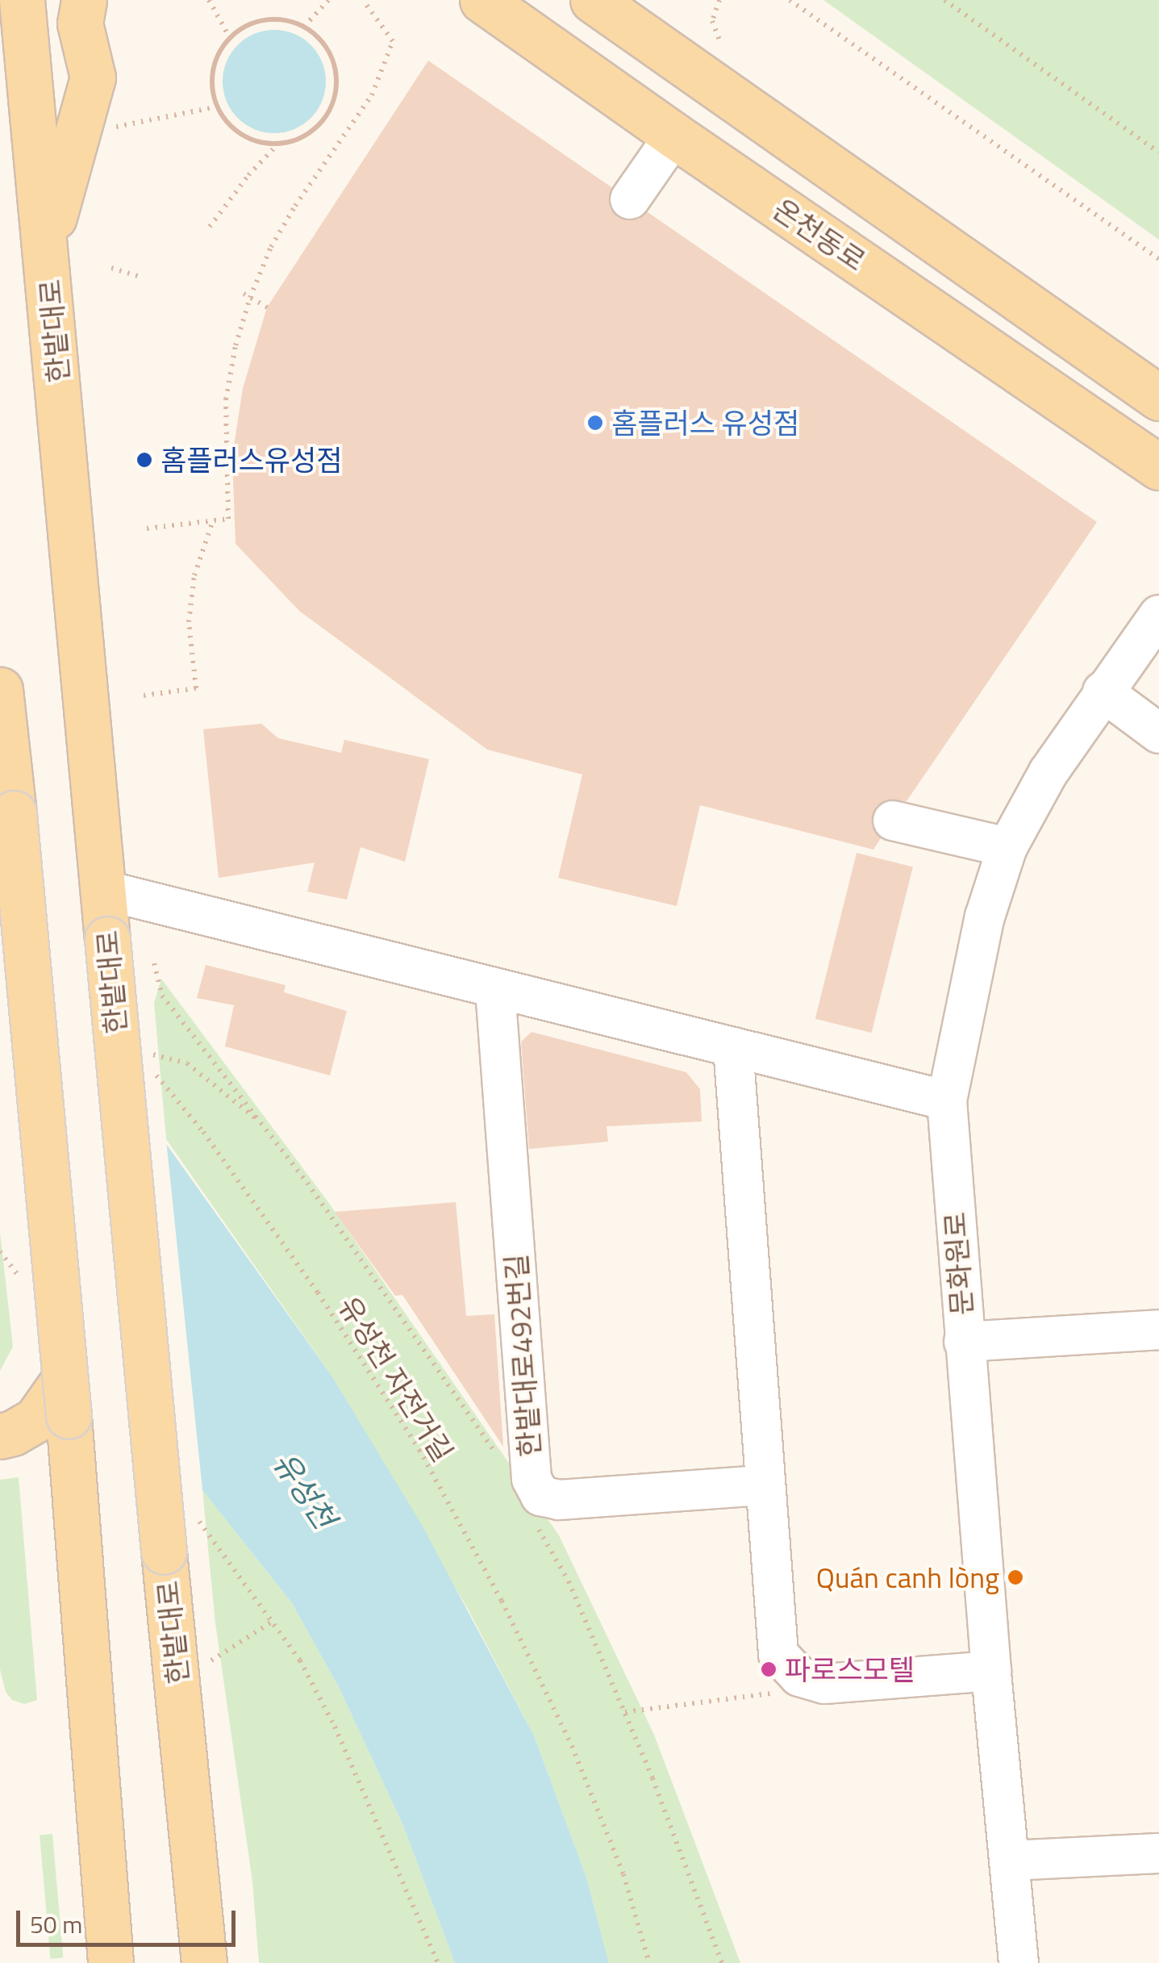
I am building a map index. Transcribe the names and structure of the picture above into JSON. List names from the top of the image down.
{
  "streets": {
    "main road": ["온천동로", "한밭대로"],
    "street": ["문화원로", "한밭대로492번길"],
    "path": ["유성천 자전거길"]
  },
  "water": ["유성천"],
  "places": [
    "홈플러스 유성점",
    "홈플러스유성점",
    "Quán canh lòng",
    "파로스모텔"
  ],
  "scale_bar": "50 m"
}
